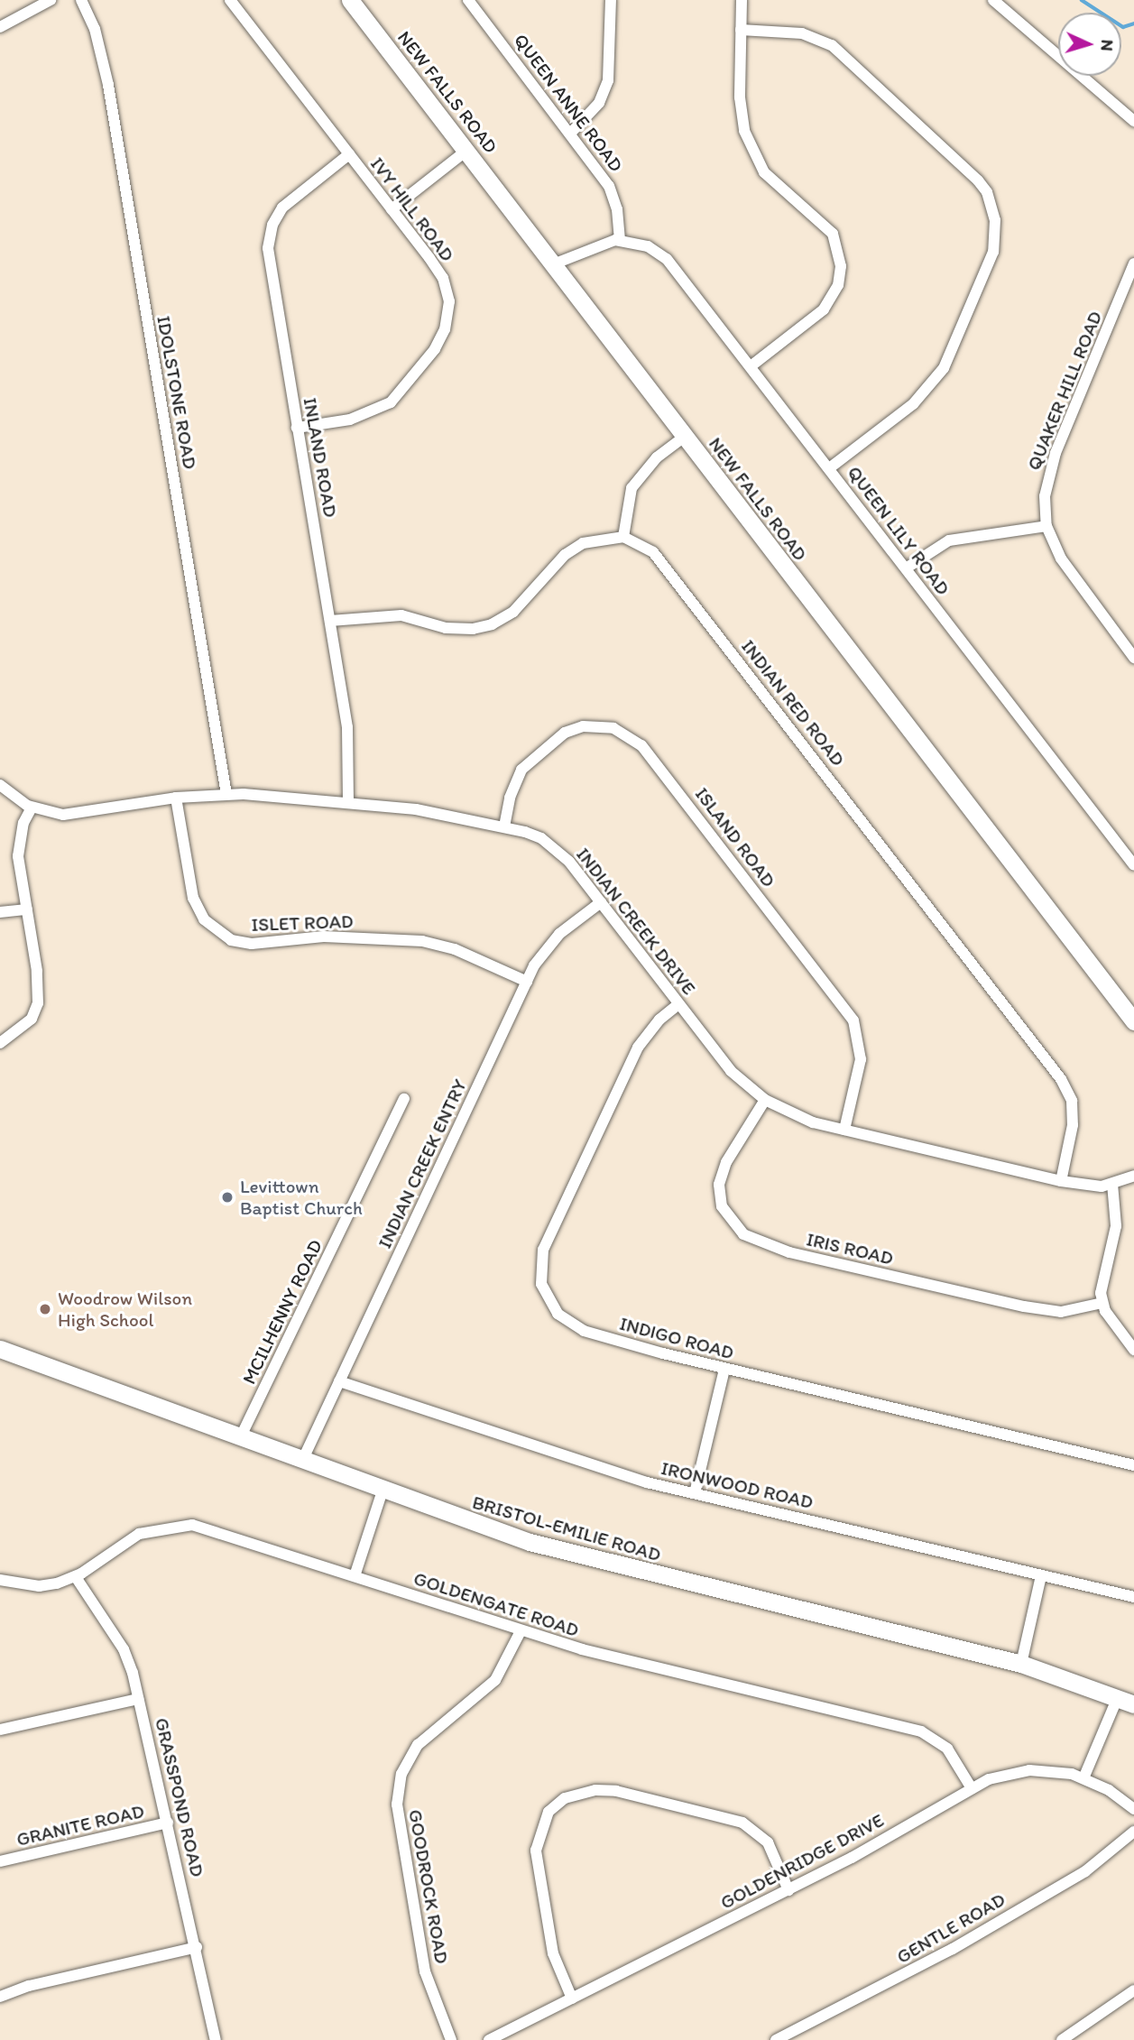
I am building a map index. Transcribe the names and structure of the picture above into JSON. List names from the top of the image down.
{
  "streets": {
    "main road": ["NEW FALLS ROAD", "BRISTOL-EMILIE ROAD"],
    "street": [
      "QUEEN ANNE ROAD",
      "IVY HILL ROAD",
      "QUAKER HILL ROAD",
      "IDOLSTONE ROAD",
      "INLAND ROAD",
      "QUEEN LILY ROAD",
      "INDIAN RED ROAD",
      "ISLAND ROAD",
      "INDIAN CREEK DRIVE",
      "ISLET ROAD",
      "INDIAN CREEK ENTRY",
      "IRIS ROAD",
      "MCILHENNY ROAD",
      "INDIGO ROAD",
      "IRONWOOD ROAD",
      "GOLDENGATE ROAD",
      "GRASSPOND ROAD",
      "GRANITE ROAD",
      "GOLDENRIDGE DRIVE",
      "GOODROCK ROAD",
      "GENTLE ROAD"
    ]
  },
  "crossings": [
    ["QUEEN ANNE ROAD", "QUEEN LILY ROAD"],
    ["IVY HILL ROAD", "INLAND ROAD"],
    ["IDOLSTONE ROAD", "INDIAN CREEK DRIVE"],
    ["INLAND ROAD", "INDIAN CREEK DRIVE"],
    ["INDIAN RED ROAD", "INDIAN CREEK DRIVE"],
    ["ISLAND ROAD", "INDIAN CREEK DRIVE"],
    ["INDIAN CREEK DRIVE", "ISLET ROAD"],
    ["INDIAN CREEK DRIVE", "INDIAN CREEK ENTRY"],
    ["INDIAN CREEK DRIVE", "IRIS ROAD"],
    ["INDIAN CREEK DRIVE", "INDIGO ROAD"],
    ["ISLET ROAD", "INDIAN CREEK ENTRY"],
    ["INDIAN CREEK ENTRY", "IRONWOOD ROAD"],
    ["INDIAN CREEK ENTRY", "BRISTOL-EMILIE ROAD"],
    ["MCILHENNY ROAD", "BRISTOL-EMILIE ROAD"],
    ["GOLDENGATE ROAD", "GRASSPOND ROAD"],
    ["GOLDENGATE ROAD", "GOLDENRIDGE DRIVE"],
    ["GOLDENGATE ROAD", "GOODROCK ROAD"],
    ["GRASSPOND ROAD", "GRANITE ROAD"]
  ],
  "places": ["Levittown Baptist Church", "Woodrow Wilson High School"],
  "north": "right"
}
